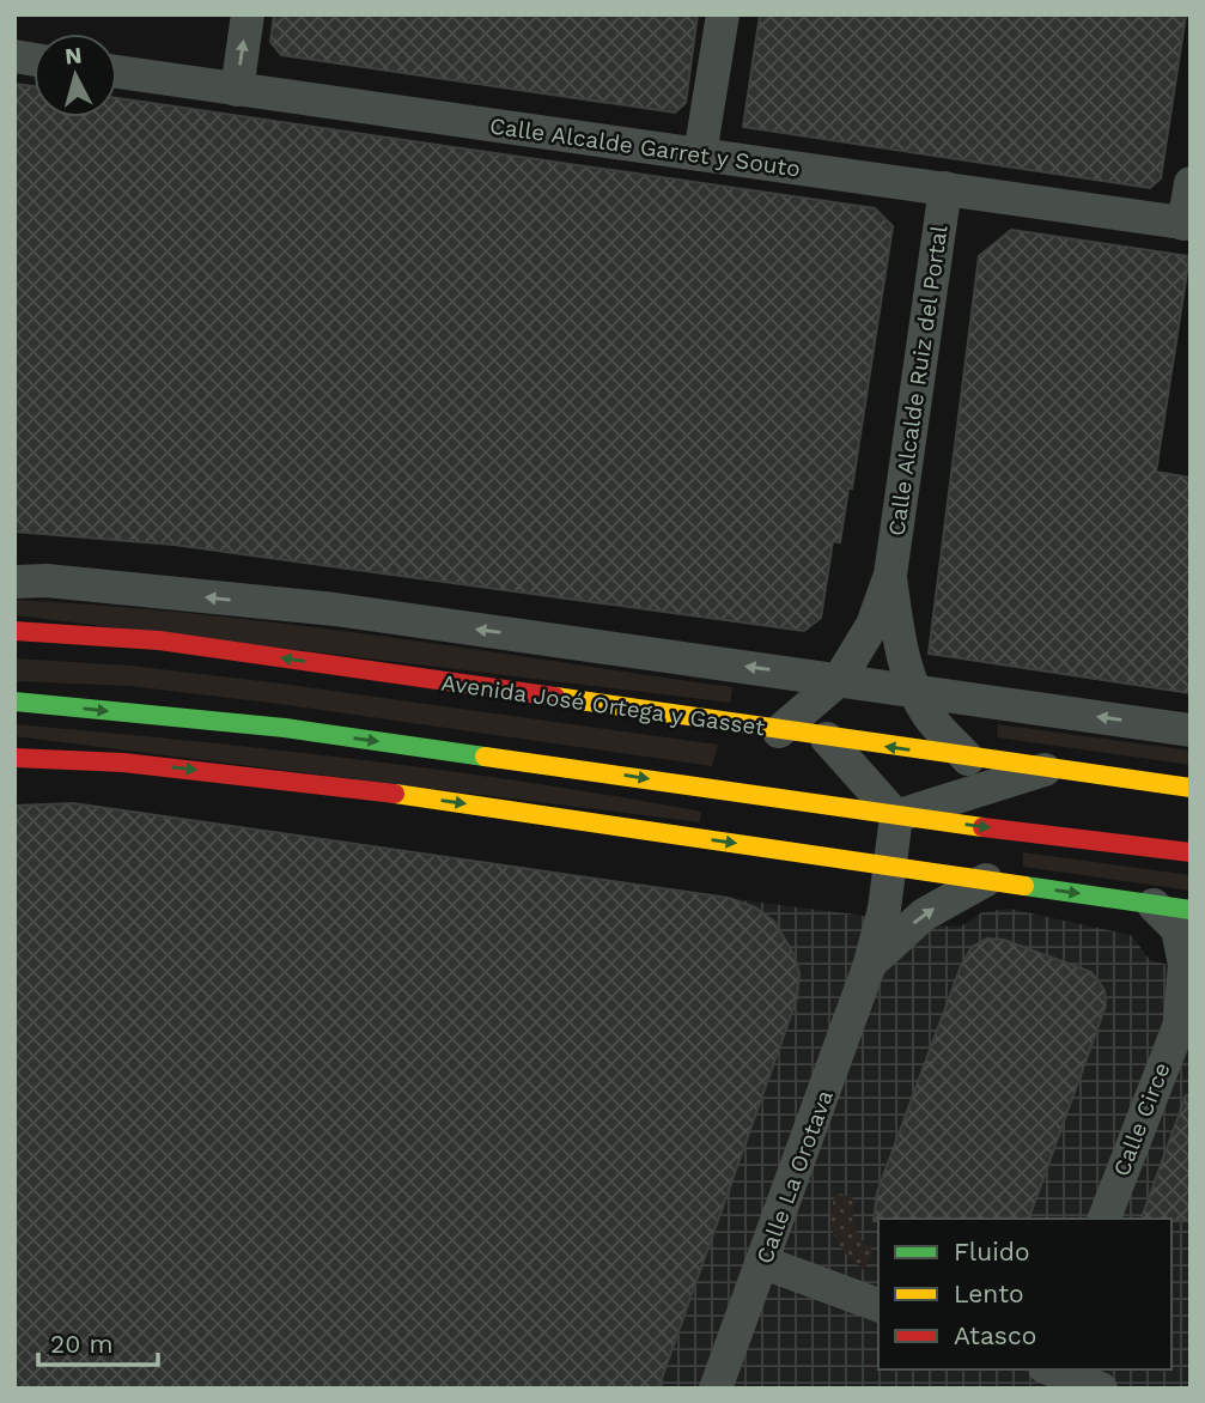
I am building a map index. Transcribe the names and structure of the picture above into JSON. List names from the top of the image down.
{
  "streets": {
    "main road": ["Avenida José Ortega y Gasset"],
    "street": [
      "Calle Alcalde Garret y Souto",
      "Calle Alcalde Ruiz del Portal",
      "Calle Circe",
      "Calle La Orotava"
    ]
  },
  "crossings": [
    ["Calle Alcalde Garret y Souto", "Calle Alcalde Ruiz del Portal"],
    ["Calle Alcalde Ruiz del Portal", "Avenida José Ortega y Gasset"]
  ],
  "legend": ["Fluido", "Lento", "Atasco"],
  "scale_bar": "20 m",
  "north": "top"
}
